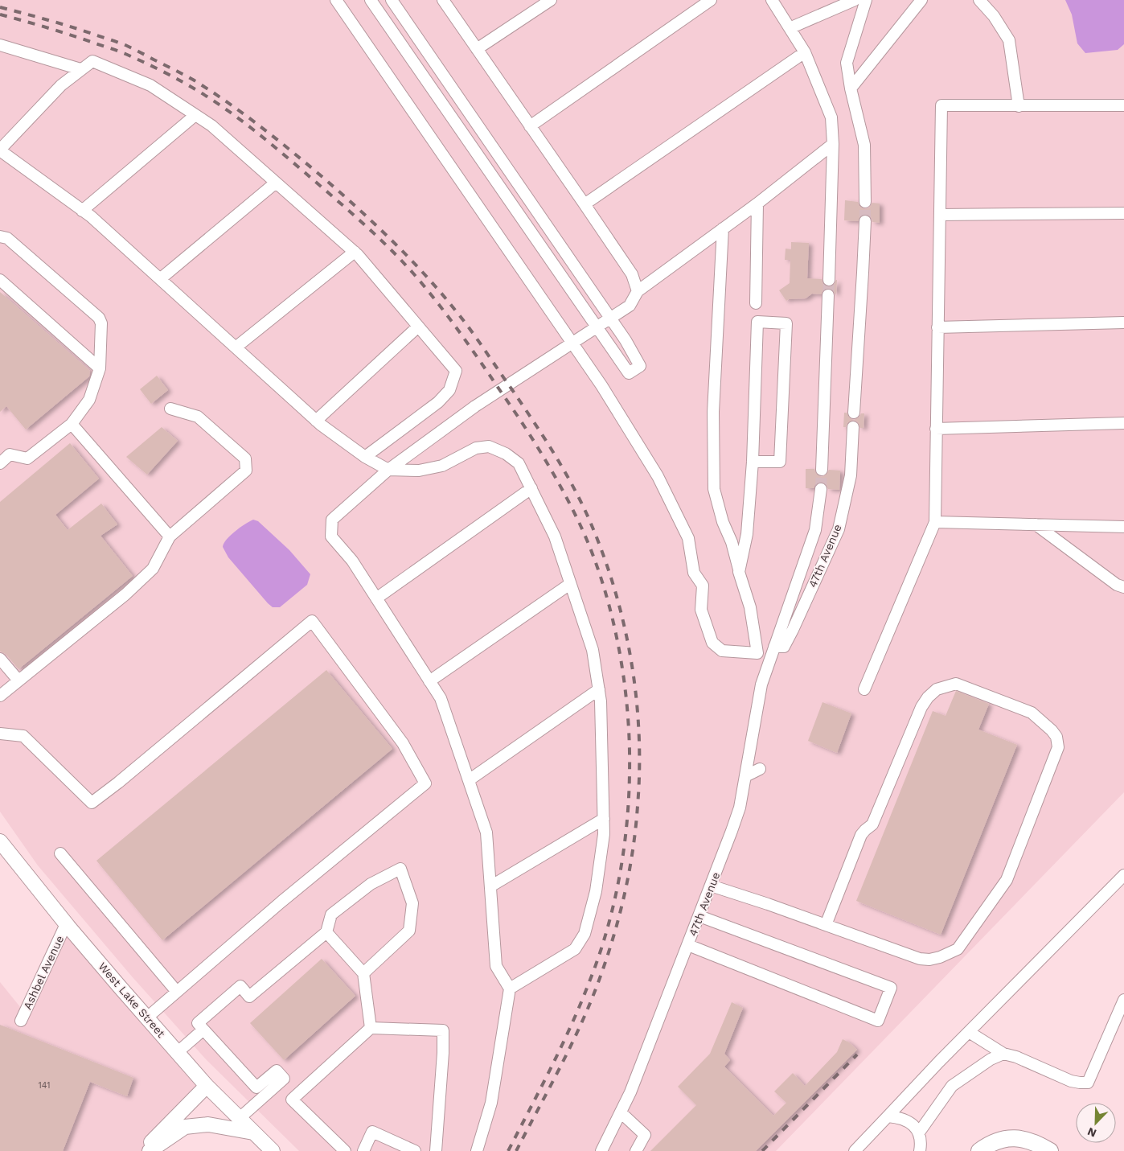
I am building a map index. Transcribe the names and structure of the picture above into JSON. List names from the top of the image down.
{
  "streets": {
    "main road": ["West Lake Street"],
    "street": ["47th Avenue", "Ashbel Avenue"]
  },
  "crossings": [
    ["Ashbel Avenue", "West Lake Street"]
  ],
  "house_numbers": ["141"],
  "north": "bottom left"
}
